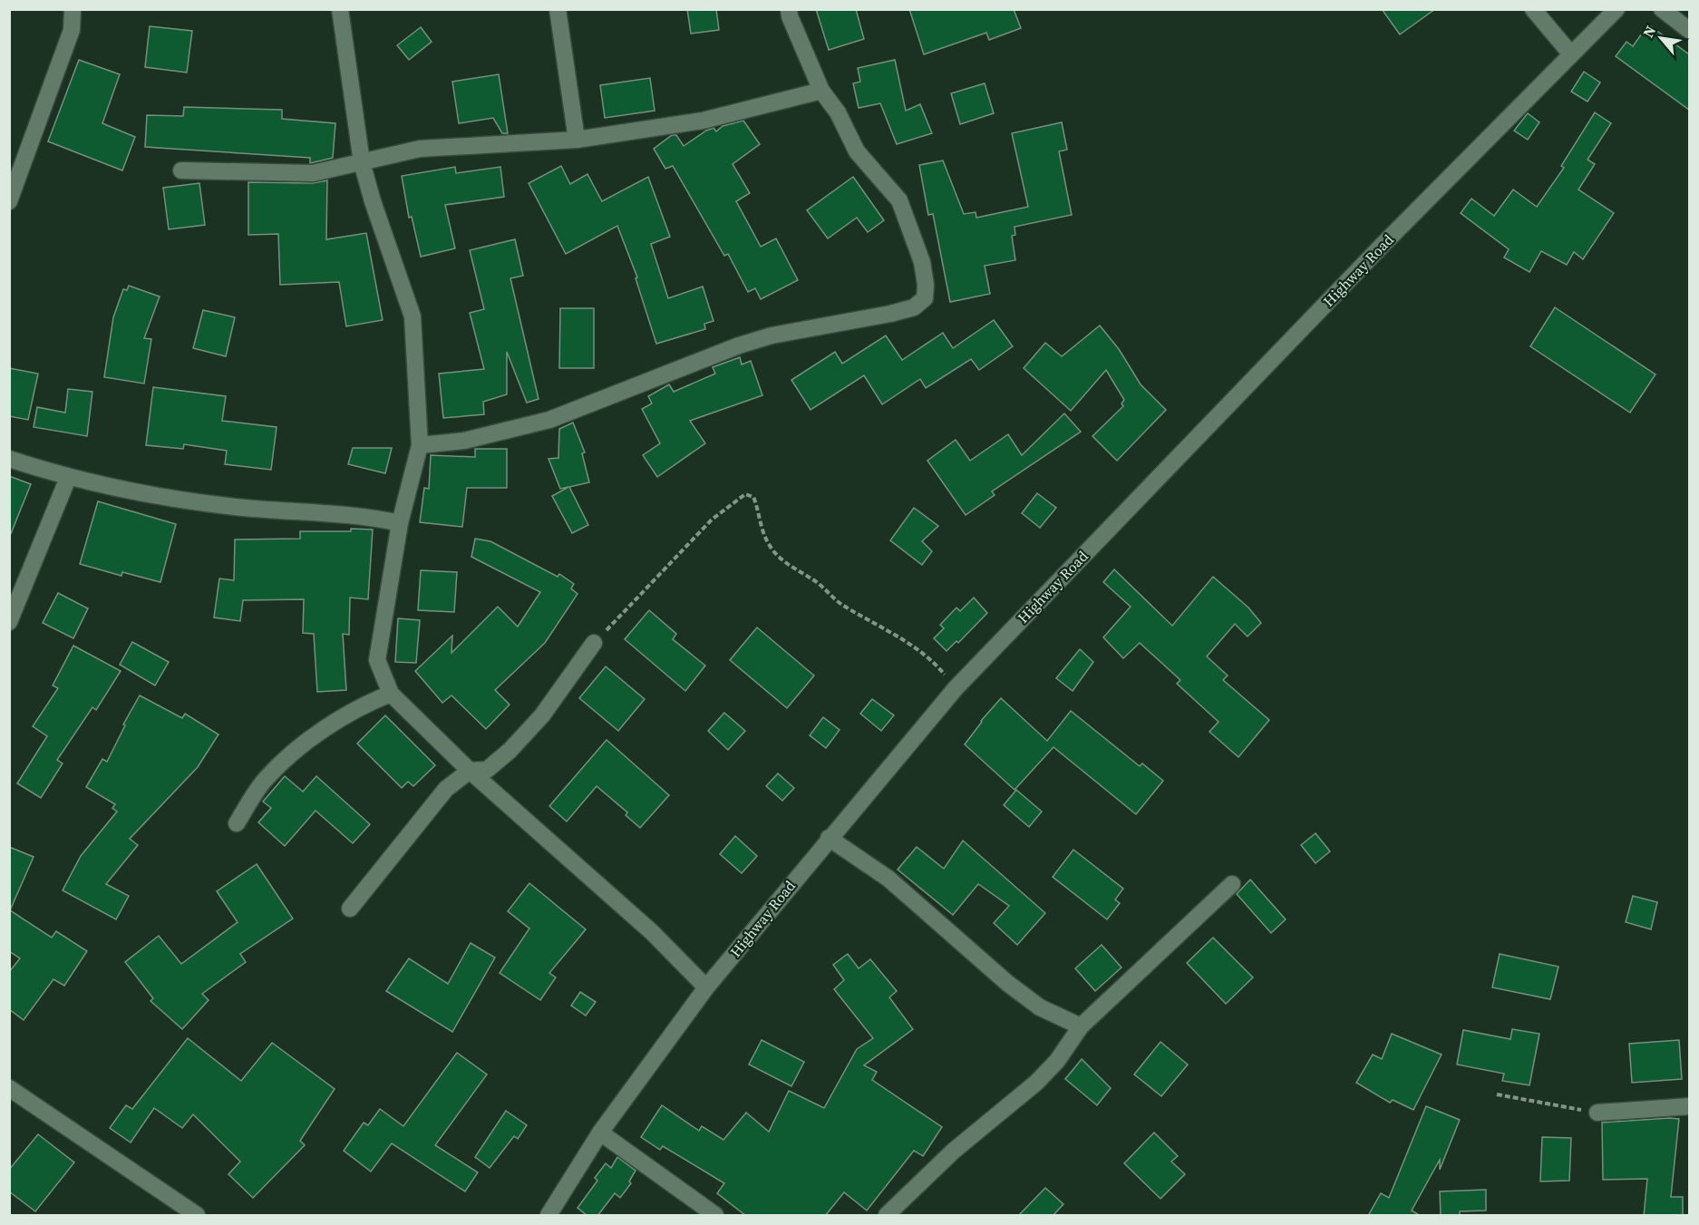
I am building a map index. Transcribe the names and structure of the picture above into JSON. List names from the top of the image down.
{
  "streets": {
    "street": ["Highway Road"]
  },
  "north": "top left"
}
